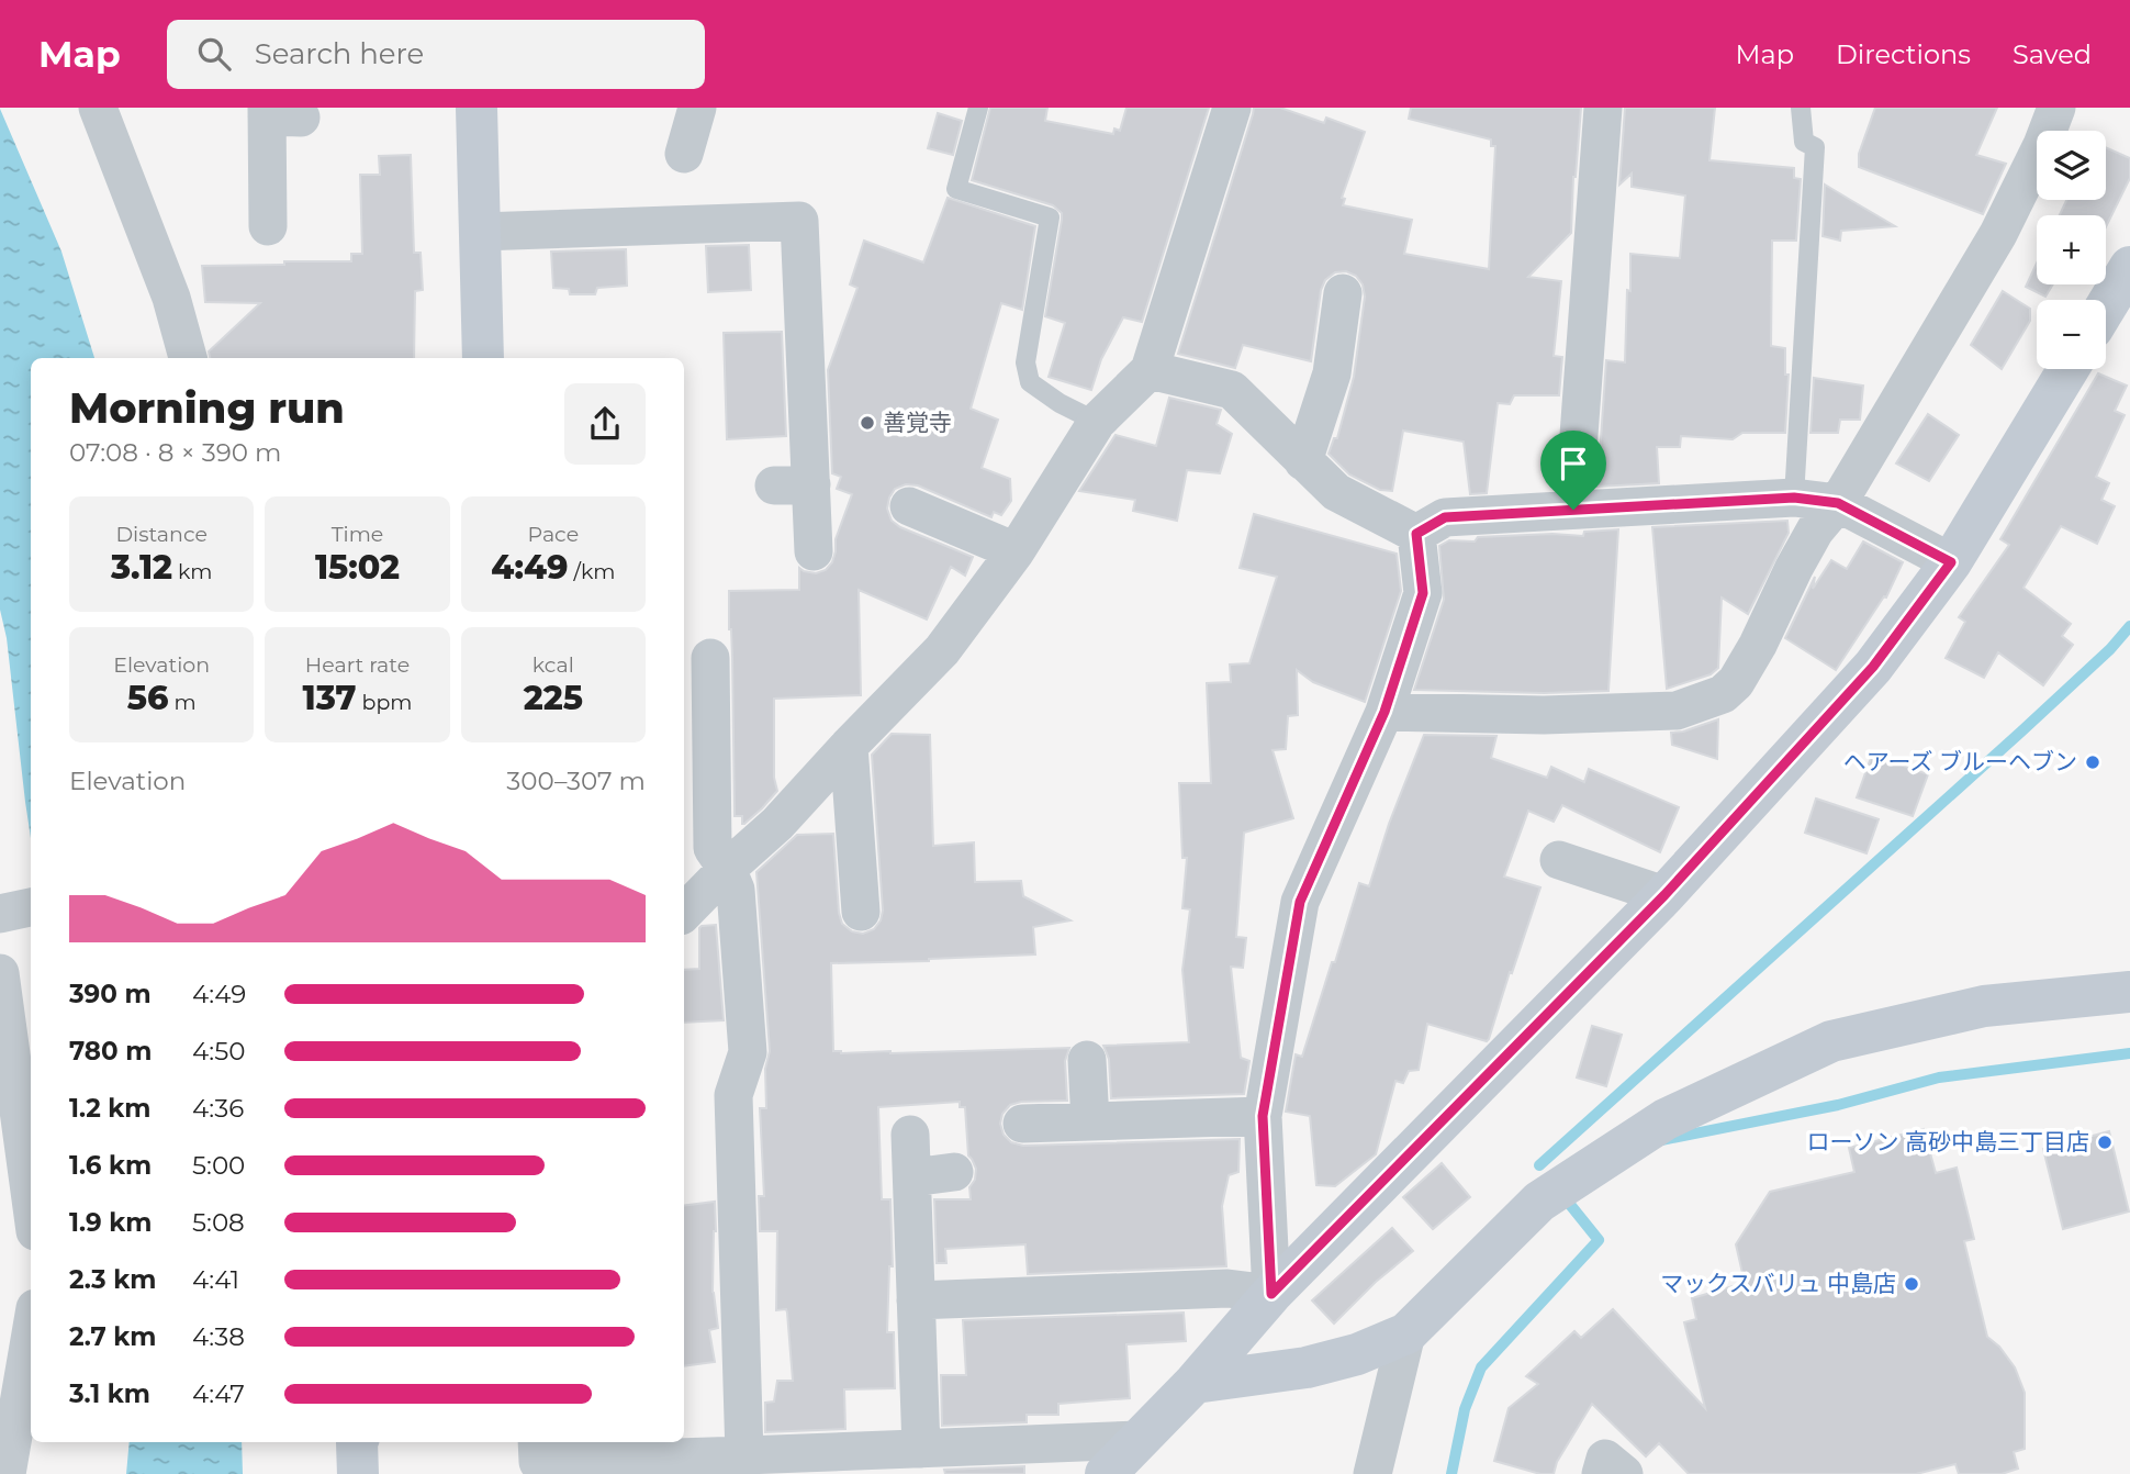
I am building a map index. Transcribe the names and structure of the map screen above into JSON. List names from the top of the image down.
{
  "places": [
    "善覚寺",
    "ヘアーズ ブルーヘブン",
    "ローソン 高砂中島三丁目店",
    "マックスバリュ 中島店"
  ],
  "page": {
    "header": "Map",
    "search": "Search here",
    "nav": ["Map", "Directions", "Saved"],
    "map_buttons": ["+", "−"],
    "heading": ["Morning run", "07:08 · 8 × 390 m"],
    "stats": [
      ["Distance", "3.12 km"],
      ["Time", "15:02"],
      ["Pace", "4:49 /km"],
      ["Elevation", "56 m"],
      ["Heart rate", "137 bpm"],
      ["kcal", "225"]
    ],
    "chart": ["Elevation", "300–307 m"],
    "list": [
      {
        "name": "390 m",
        "note": "4:49"
      },
      {
        "name": "780 m",
        "note": "4:50"
      },
      {
        "name": "1.2 km",
        "note": "4:36"
      },
      {
        "name": "1.6 km",
        "note": "5:00"
      },
      {
        "name": "1.9 km",
        "note": "5:08"
      },
      {
        "name": "2.3 km",
        "note": "4:41"
      },
      {
        "name": "2.7 km",
        "note": "4:38"
      },
      {
        "name": "3.1 km",
        "note": "4:47"
      }
    ]
  }
}
